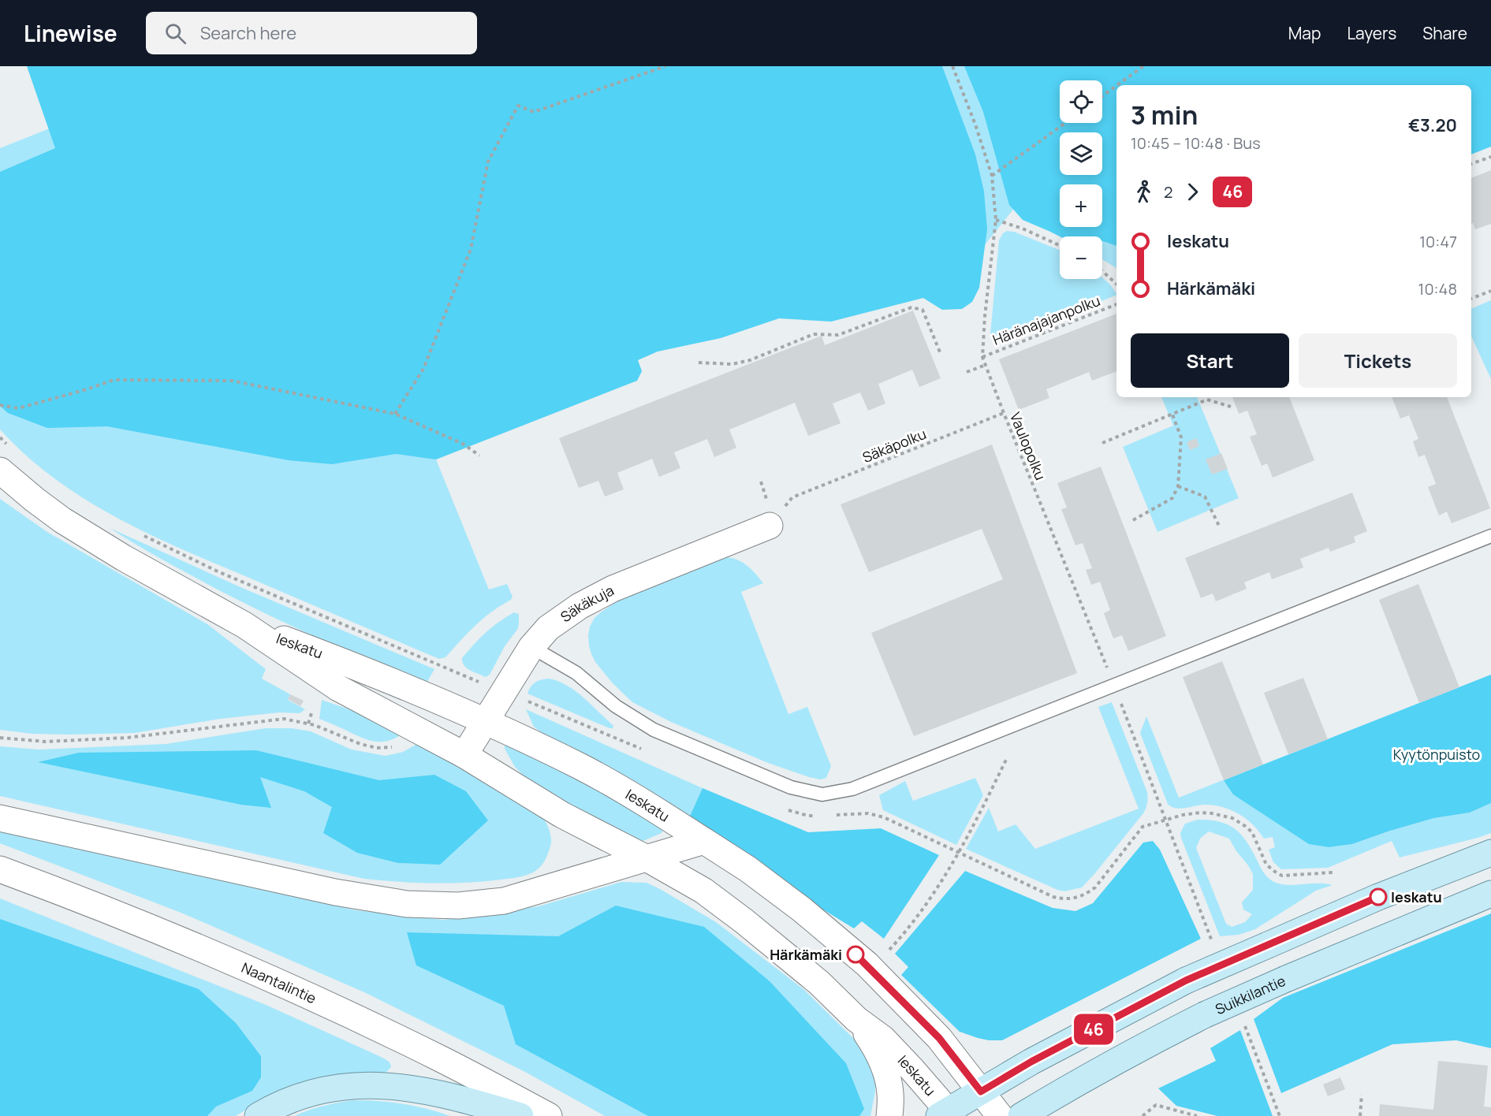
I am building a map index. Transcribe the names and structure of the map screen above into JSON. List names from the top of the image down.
{
  "streets": {
    "main road": ["Suikkilantie"],
    "street": ["Säkäkuja", "Ieskatu", "Naantalintie"],
    "path": ["Häränajajanpolku", "Säkäpolku", "Vaulopolku"]
  },
  "crossings": [
    ["Häränajajanpolku", "Vaulopolku"],
    ["Säkäpolku", "Vaulopolku"],
    ["Säkäkuja", "Ieskatu"]
  ],
  "parks": ["Kyytönpuisto"],
  "places": ["Ieskatu", "Härkämäki"],
  "lines": ["bus line 46"],
  "page": {
    "header": "Linewise",
    "search": "Search here",
    "nav": ["Map", "Layers", "Share"],
    "on_map": "46",
    "map_buttons": ["+", "−"],
    "heading": ["3 min", "10:45 – 10:48 · Bus", "€3.20"],
    "legs": ["2", "46"],
    "list": [
      {
        "name": "Ieskatu",
        "value": "10:47"
      },
      {
        "name": "Härkämäki",
        "value": "10:48"
      }
    ],
    "buttons": ["Start", "Tickets"]
  }
}
